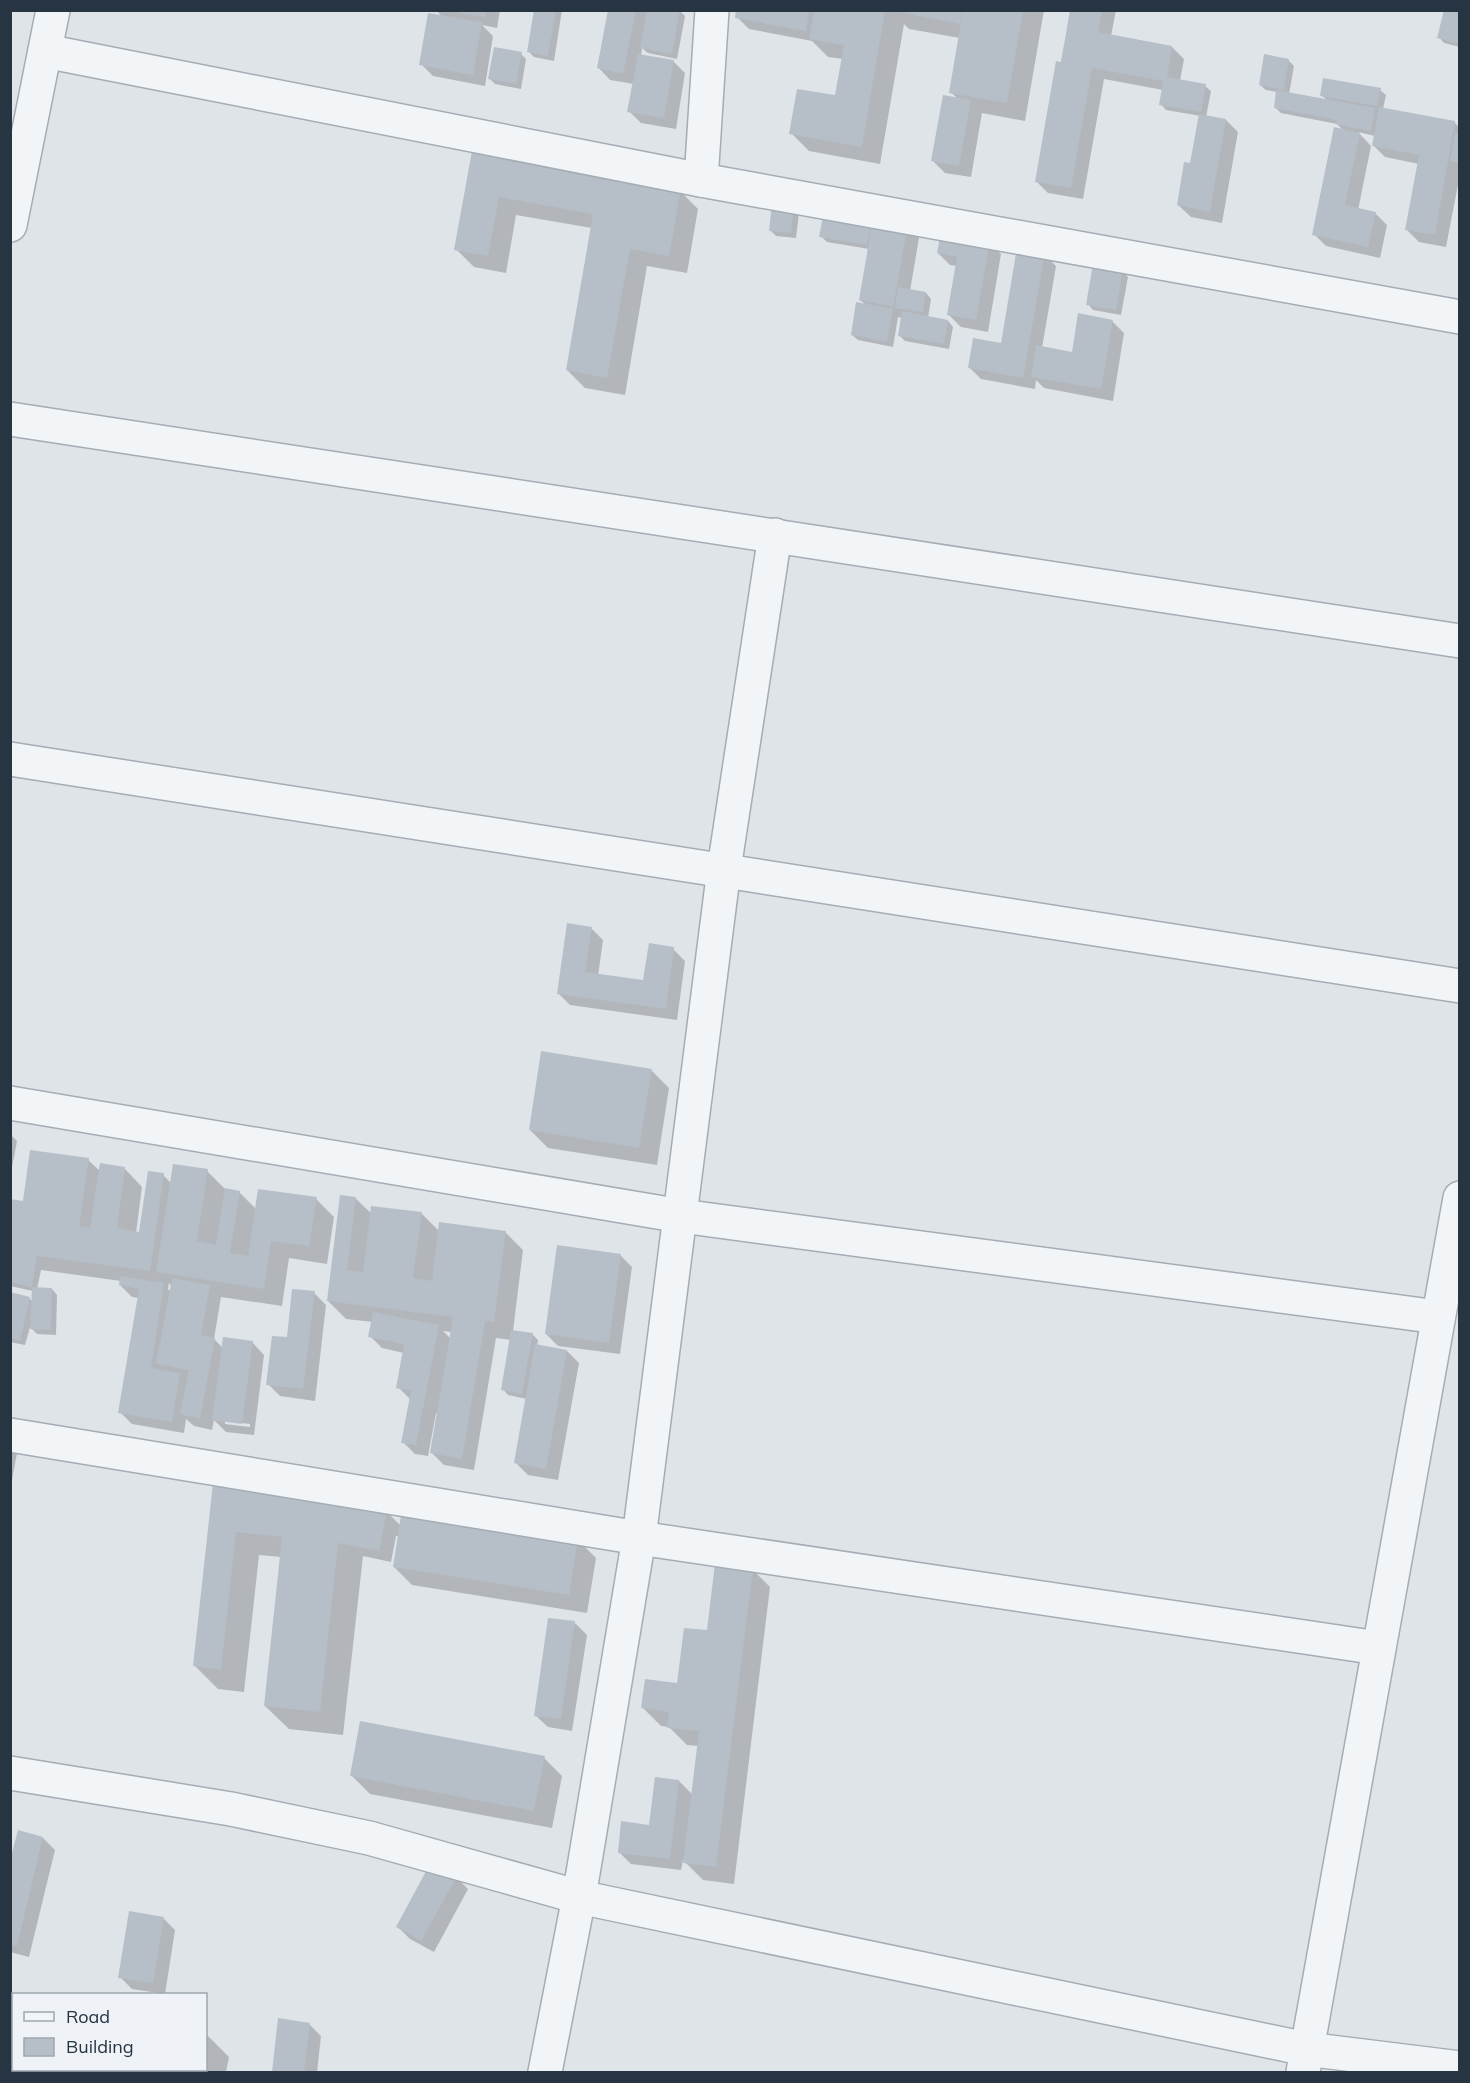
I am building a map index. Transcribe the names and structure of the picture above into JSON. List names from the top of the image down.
{
  "legend": ["Road", "Building"]
}
